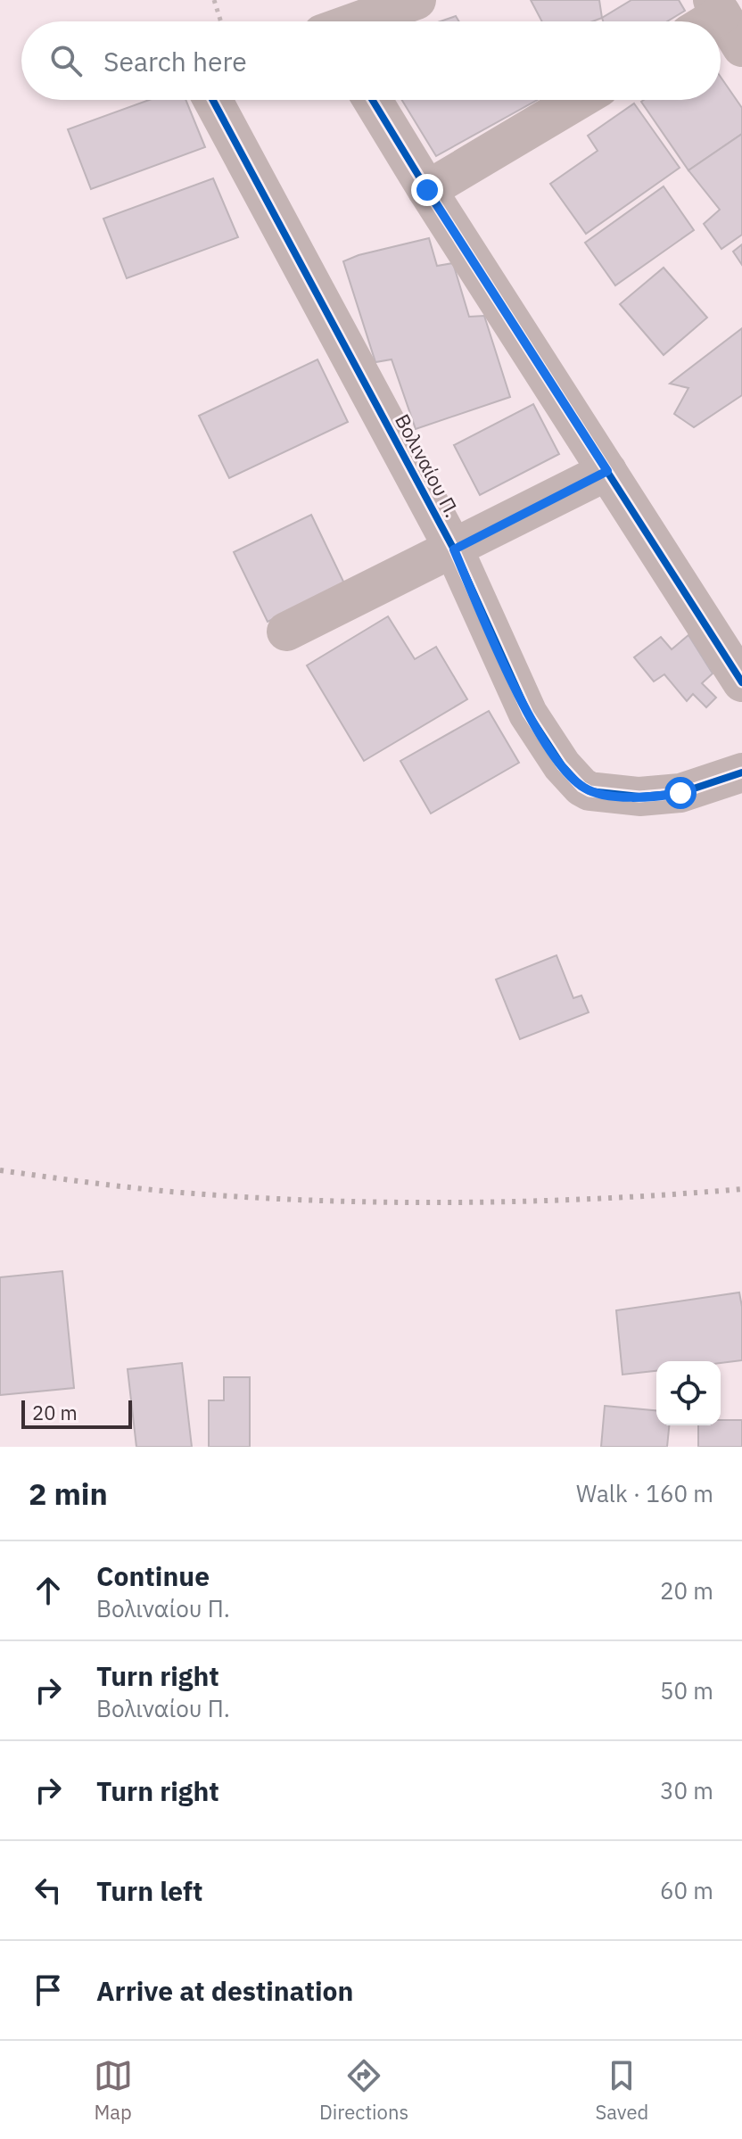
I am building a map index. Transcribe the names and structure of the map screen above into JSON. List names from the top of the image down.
{
  "streets": {
    "street": ["Βολιναίου Π."]
  },
  "scale_bar": "20 m",
  "page": {
    "search": "Search here",
    "scale": "20 m",
    "heading": ["2 min", "Walk · 160 m"],
    "list": [
      ["Continue", "Βολιναίου Π.", "20 m"],
      ["Turn right", "Βολιναίου Π.", "50 m"],
      ["Turn right", "30 m"],
      ["Turn left", "60 m"],
      "Arrive at destination"
    ],
    "nav": ["Map", "Directions", "Saved"]
  }
}
